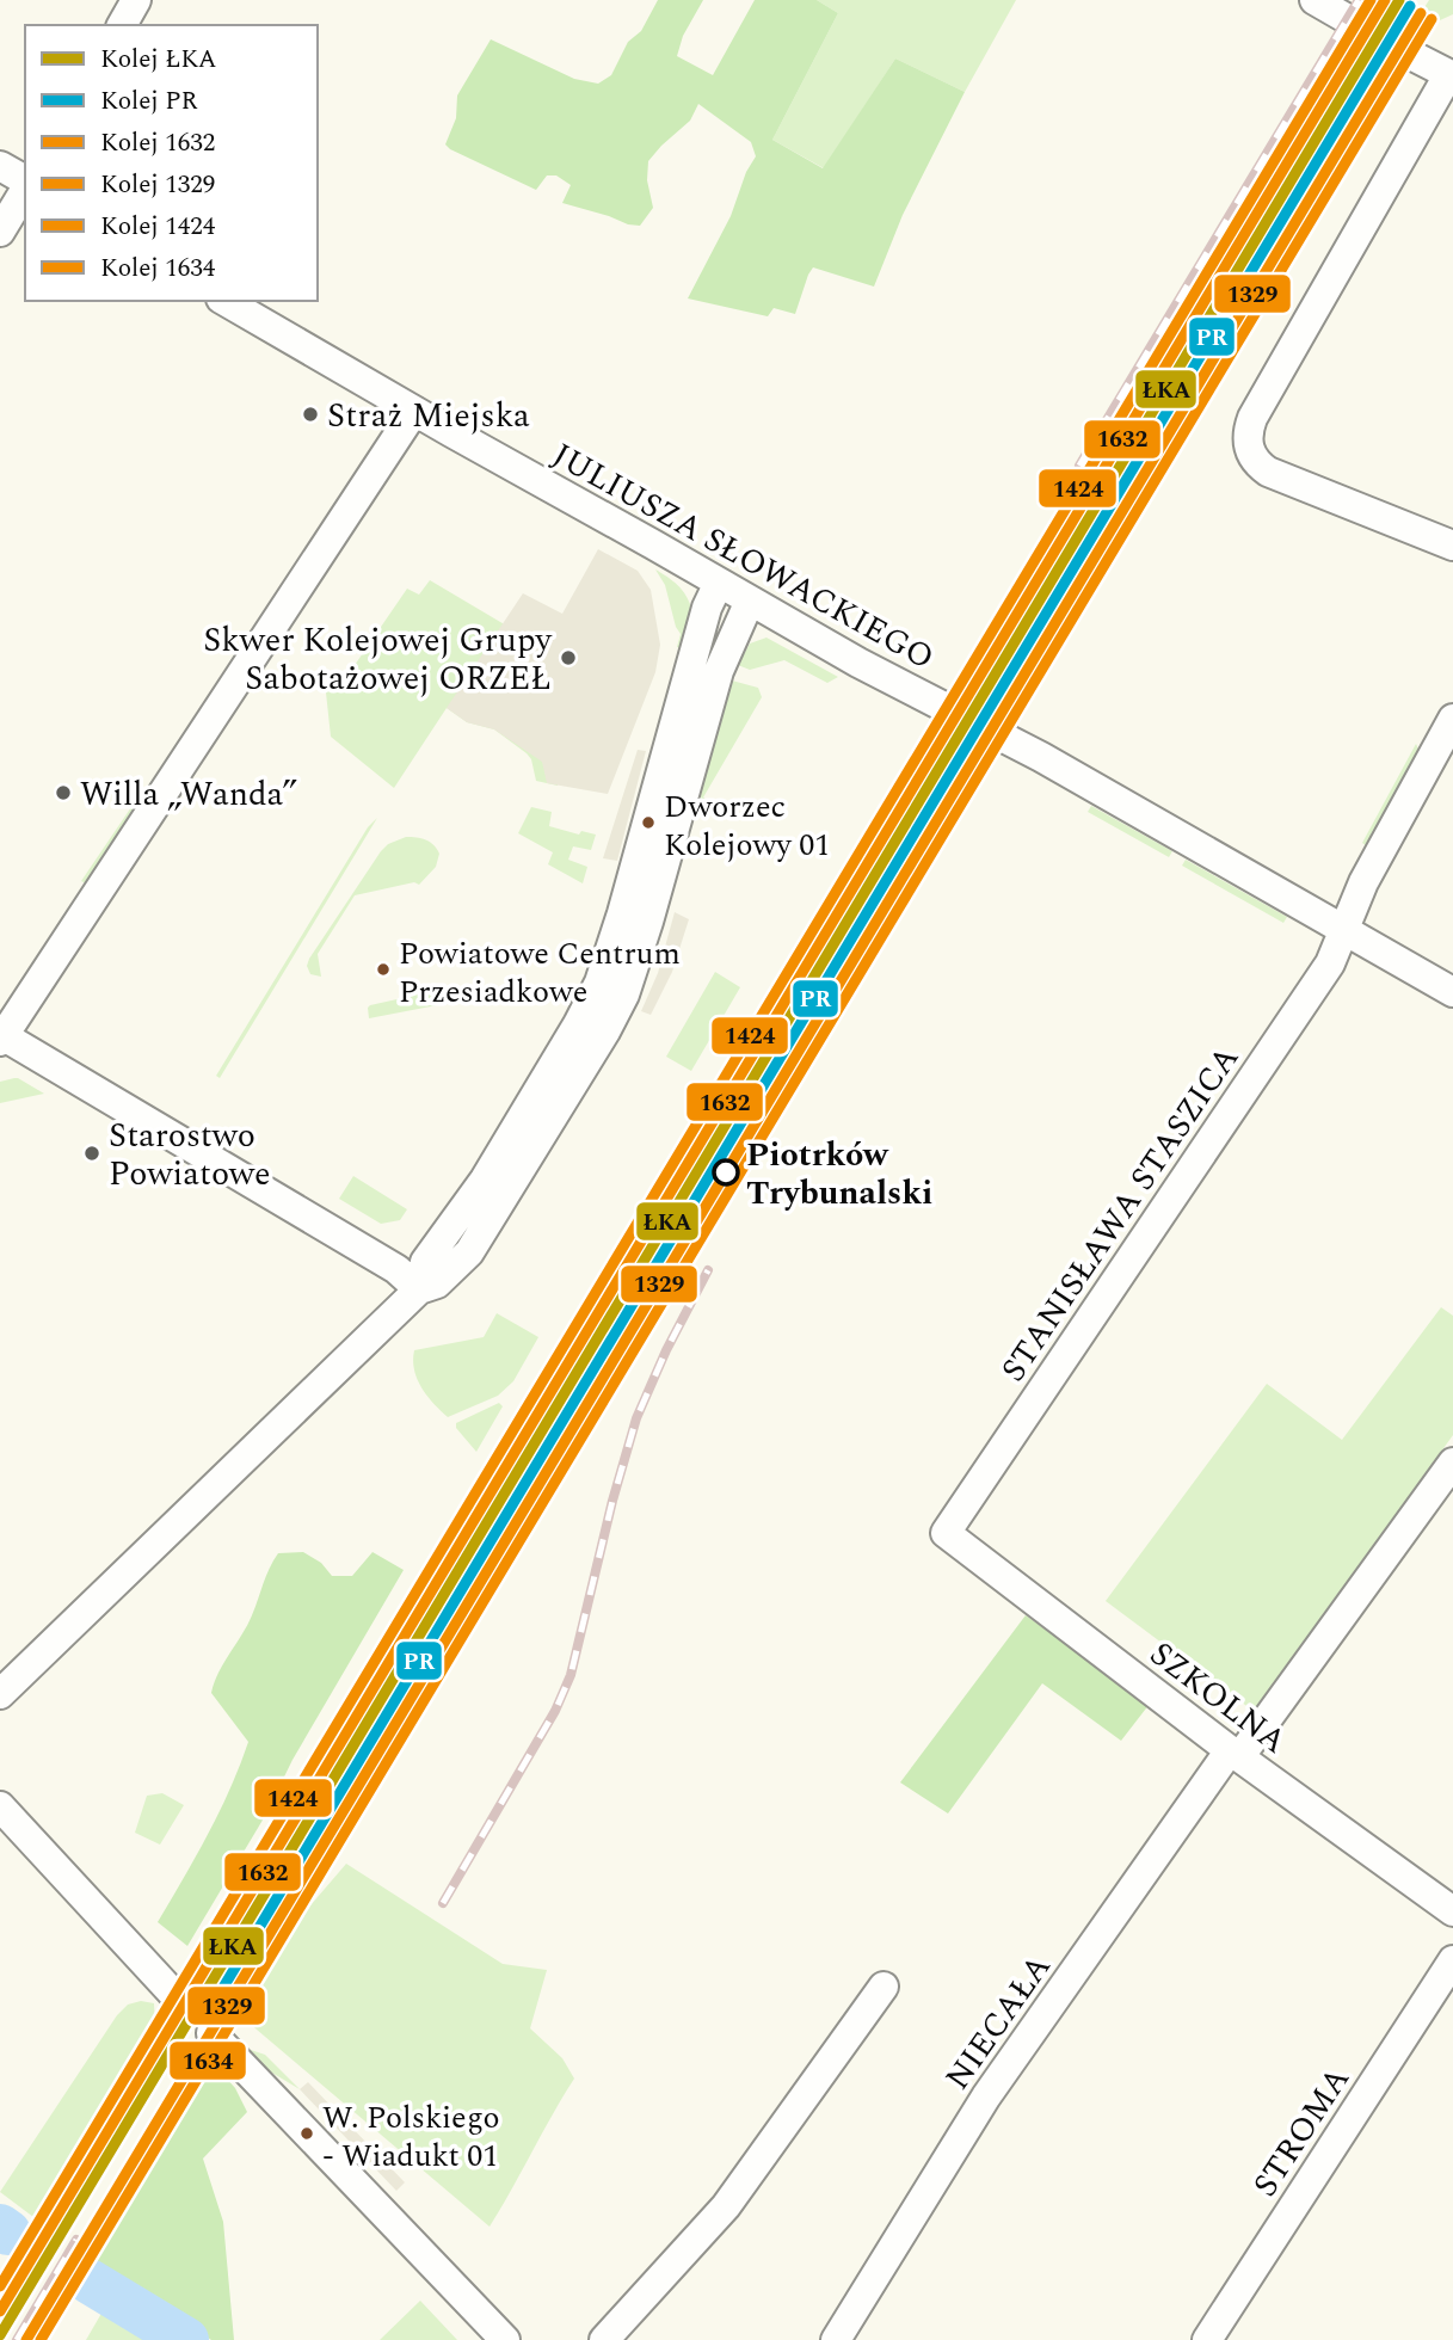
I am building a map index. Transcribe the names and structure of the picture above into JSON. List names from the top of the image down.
{
  "streets": {
    "street": [
      "JULIUSZA SŁOWACKIEGO",
      "STANISŁAWA STASZICA",
      "SZKOLNA",
      "NIECAŁA",
      "STROMA"
    ]
  },
  "crossings": [
    ["JULIUSZA SŁOWACKIEGO", "STANISŁAWA STASZICA"],
    ["STANISŁAWA STASZICA", "SZKOLNA"],
    ["SZKOLNA", "NIECAŁA"]
  ],
  "places": [
    "Straż Miejska",
    "Skwer Kolejowej Grupy Sabotażowej ORZEŁ",
    "Willa „Wanda”",
    "Dworzec Kolejowy 01",
    "Powiatowe Centrum Przesiadkowe",
    "Starostwo Powiatowe",
    "Piotrków Trybunalski",
    "W. Polskiego - Wiadukt 01"
  ],
  "lines": [
    "rail line ŁKA",
    "rail line 1632",
    "rail line 1424",
    "rail line PR",
    "rail line 1329",
    "rail line 1634"
  ],
  "legend": [
    "Kolej ŁKA",
    "Kolej PR",
    "Kolej 1632",
    "Kolej 1329",
    "Kolej 1424",
    "Kolej 1634"
  ]
}
